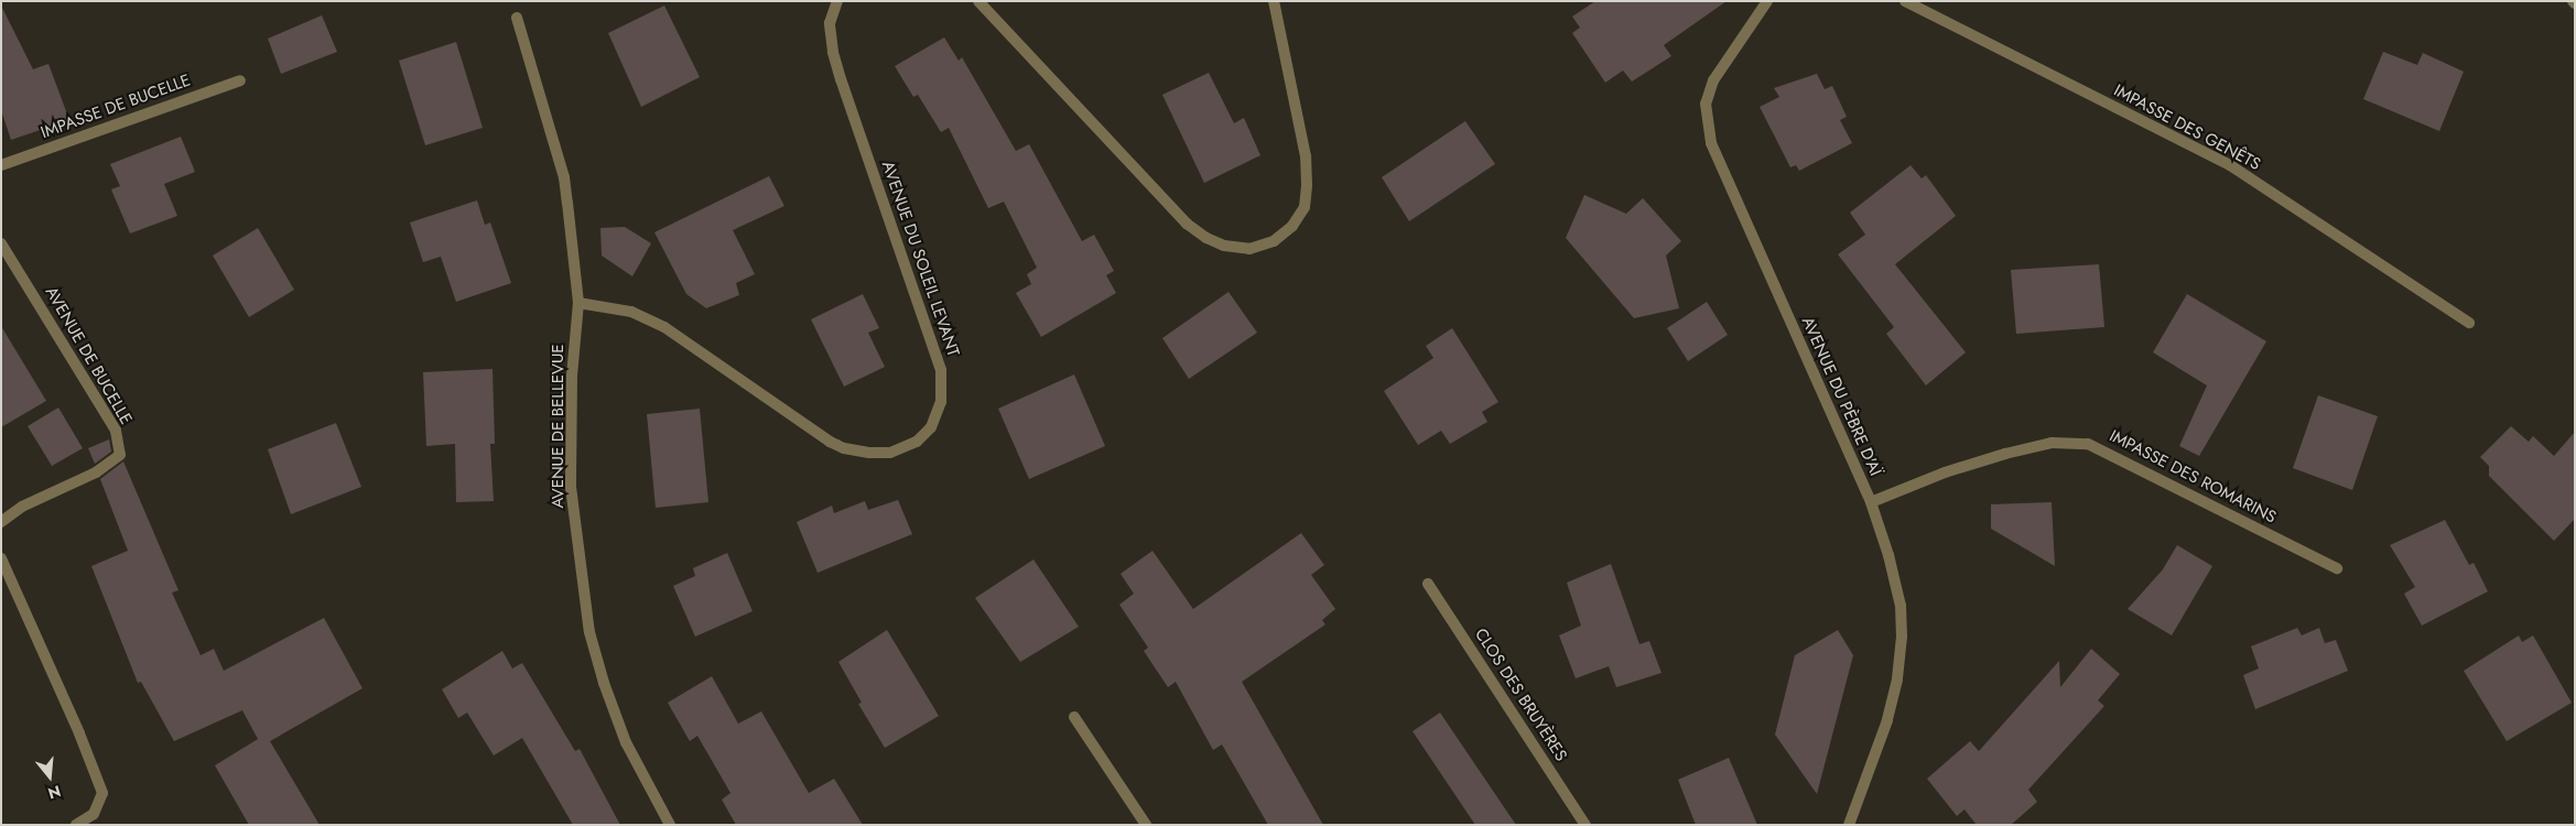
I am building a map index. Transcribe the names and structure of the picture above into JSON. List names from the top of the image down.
{
  "streets": {
    "street": [
      "IMPASSE DE BUCELLE",
      "IMPASSE DES GENÊTS",
      "AVENUE DU SOLEIL LEVANT",
      "AVENUE DE BUCELLE",
      "AVENUE DU PÈBRE D'AÏ",
      "AVENUE DE BELLEVUE",
      "IMPASSE DES ROMARINS",
      "CLOS DES BRUYÈRES"
    ]
  },
  "crossings": [
    ["AVENUE DU SOLEIL LEVANT", "AVENUE DE BELLEVUE"],
    ["AVENUE DU PÈBRE D'AÏ", "IMPASSE DES ROMARINS"]
  ],
  "north": "bottom"
}
